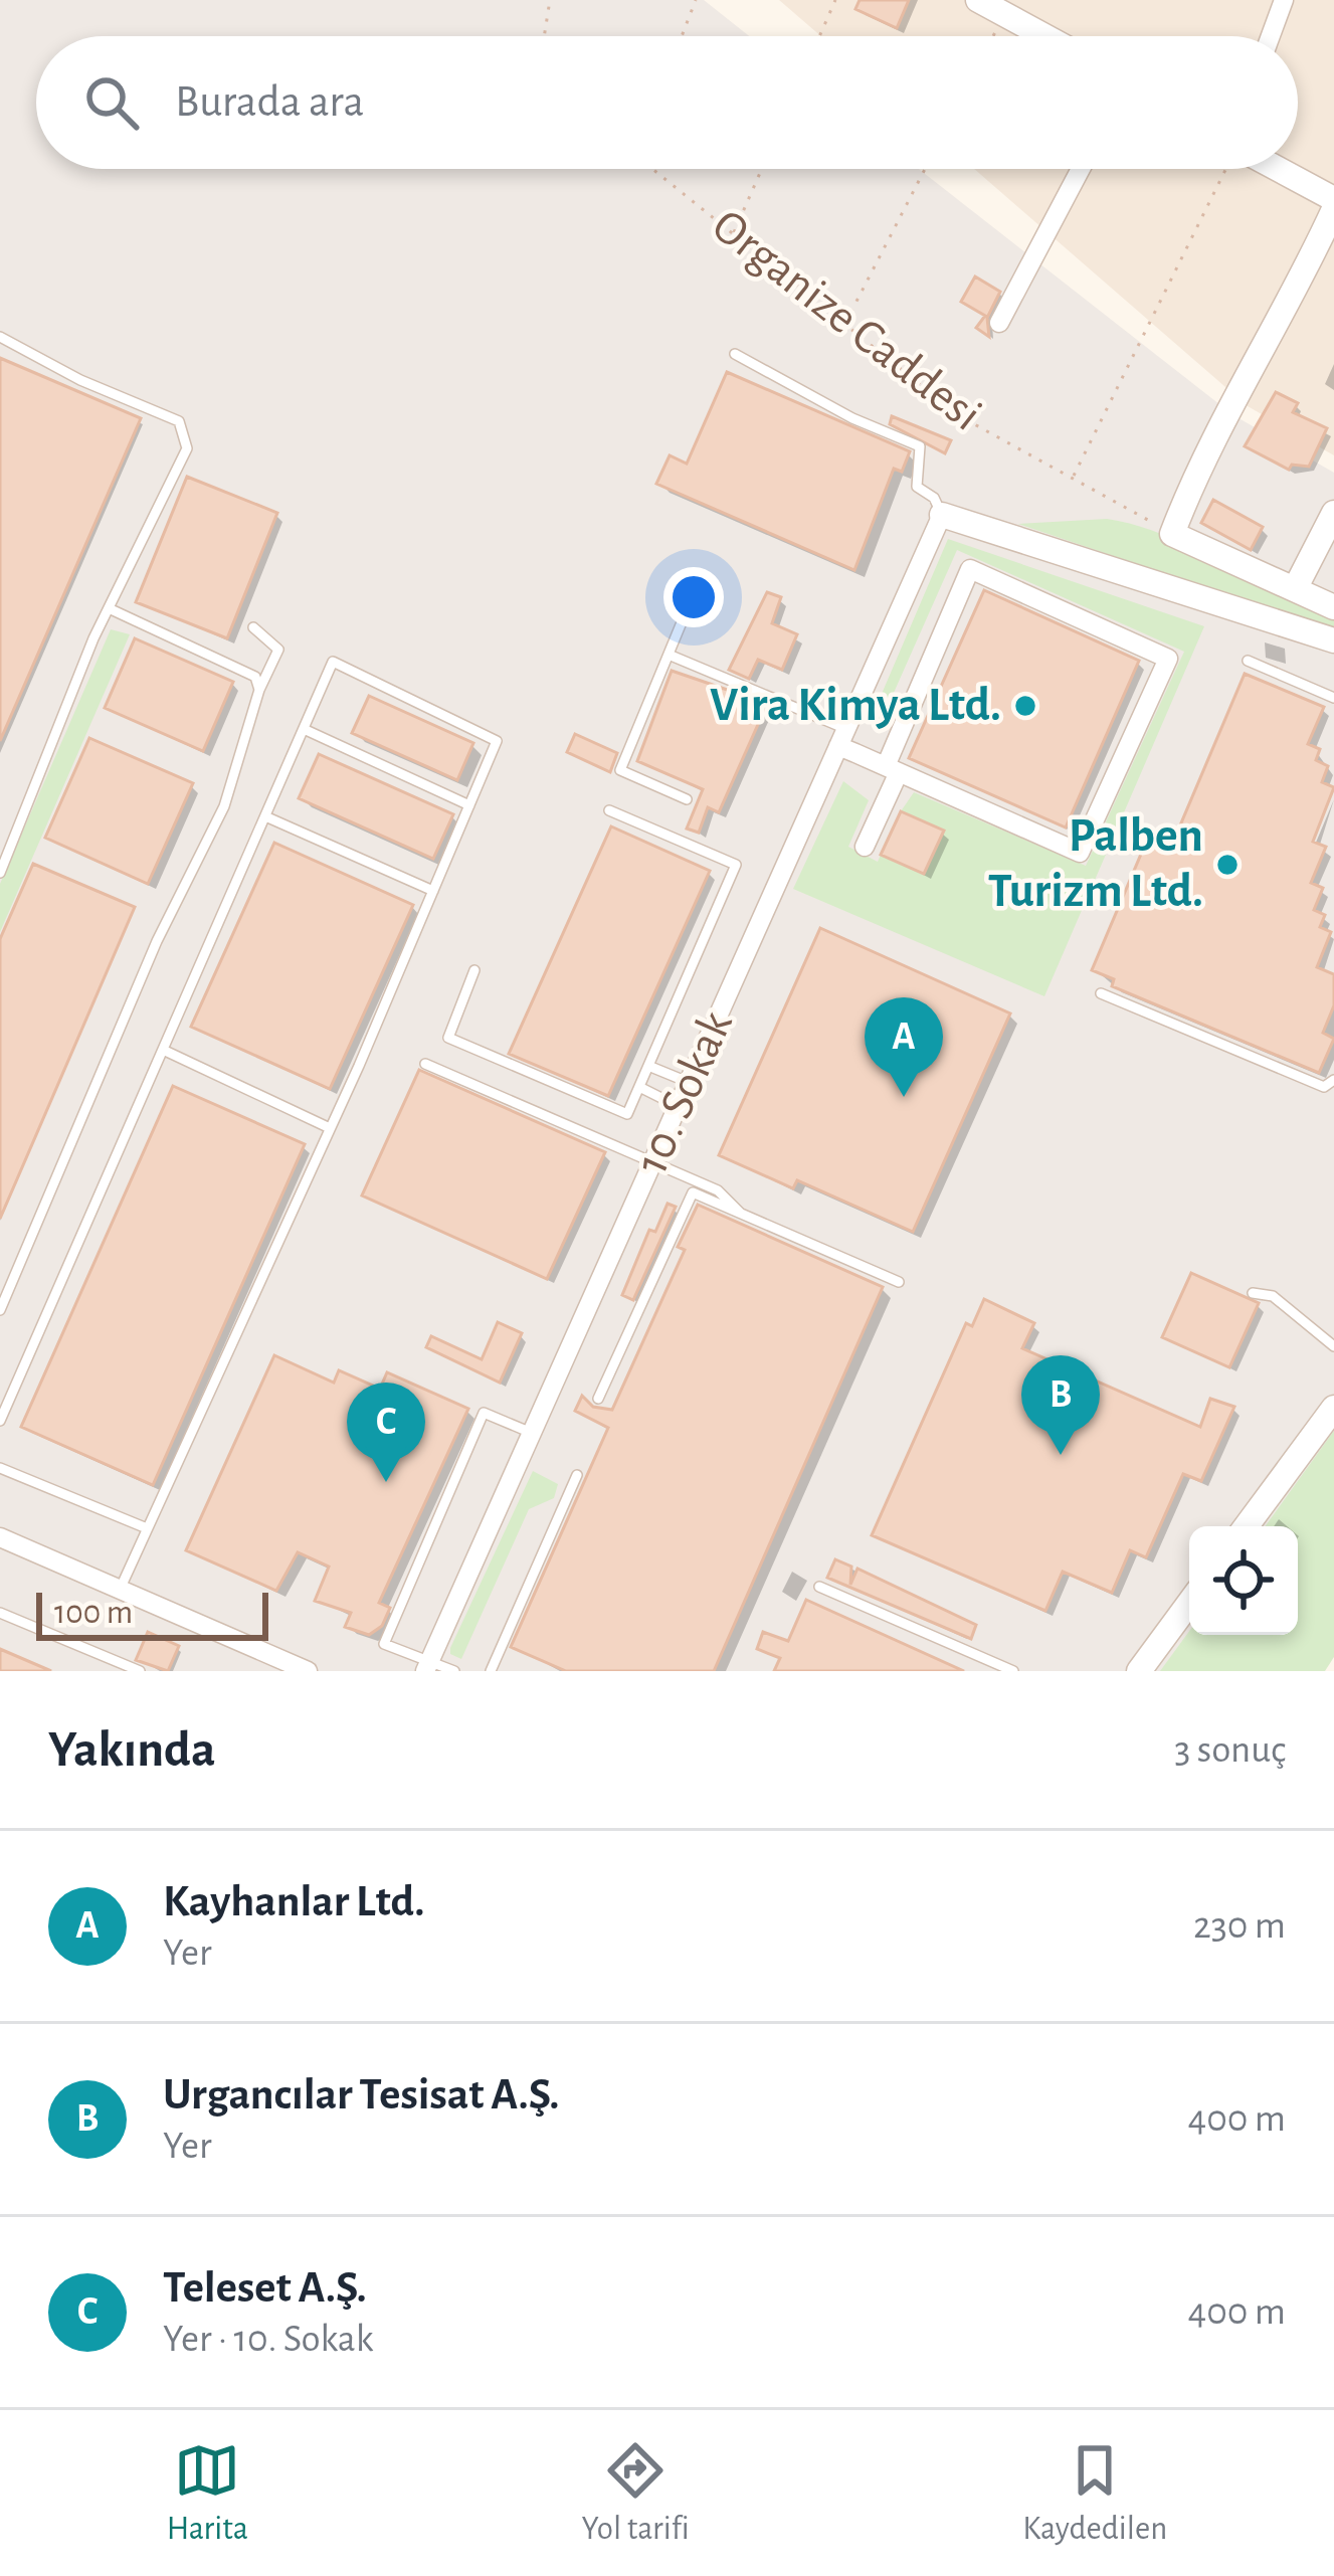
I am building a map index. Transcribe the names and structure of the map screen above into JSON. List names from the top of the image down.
{
  "streets": {
    "street": ["10. Sokak"],
    "path": ["Organize Caddesi"]
  },
  "places": ["Vira Kimya Ltd.", "Palben Turizm Ltd."],
  "scale_bar": "100 m",
  "page": {
    "search": "Burada ara",
    "pins": ["A", "B", "C"],
    "scale": "100 m",
    "heading": ["Yakında", "3 sonuç"],
    "list": [
      {
        "mark": "A",
        "name": "Kayhanlar Ltd.",
        "note": "Yer",
        "value": "230 m"
      },
      {
        "mark": "B",
        "name": "Urgancılar Tesisat A.Ş.",
        "note": "Yer",
        "value": "400 m"
      },
      {
        "mark": "C",
        "name": "Teleset A.Ş.",
        "note": "Yer · 10. Sokak",
        "value": "400 m"
      }
    ],
    "nav": ["Harita", "Yol tarifi", "Kaydedilen"]
  }
}
